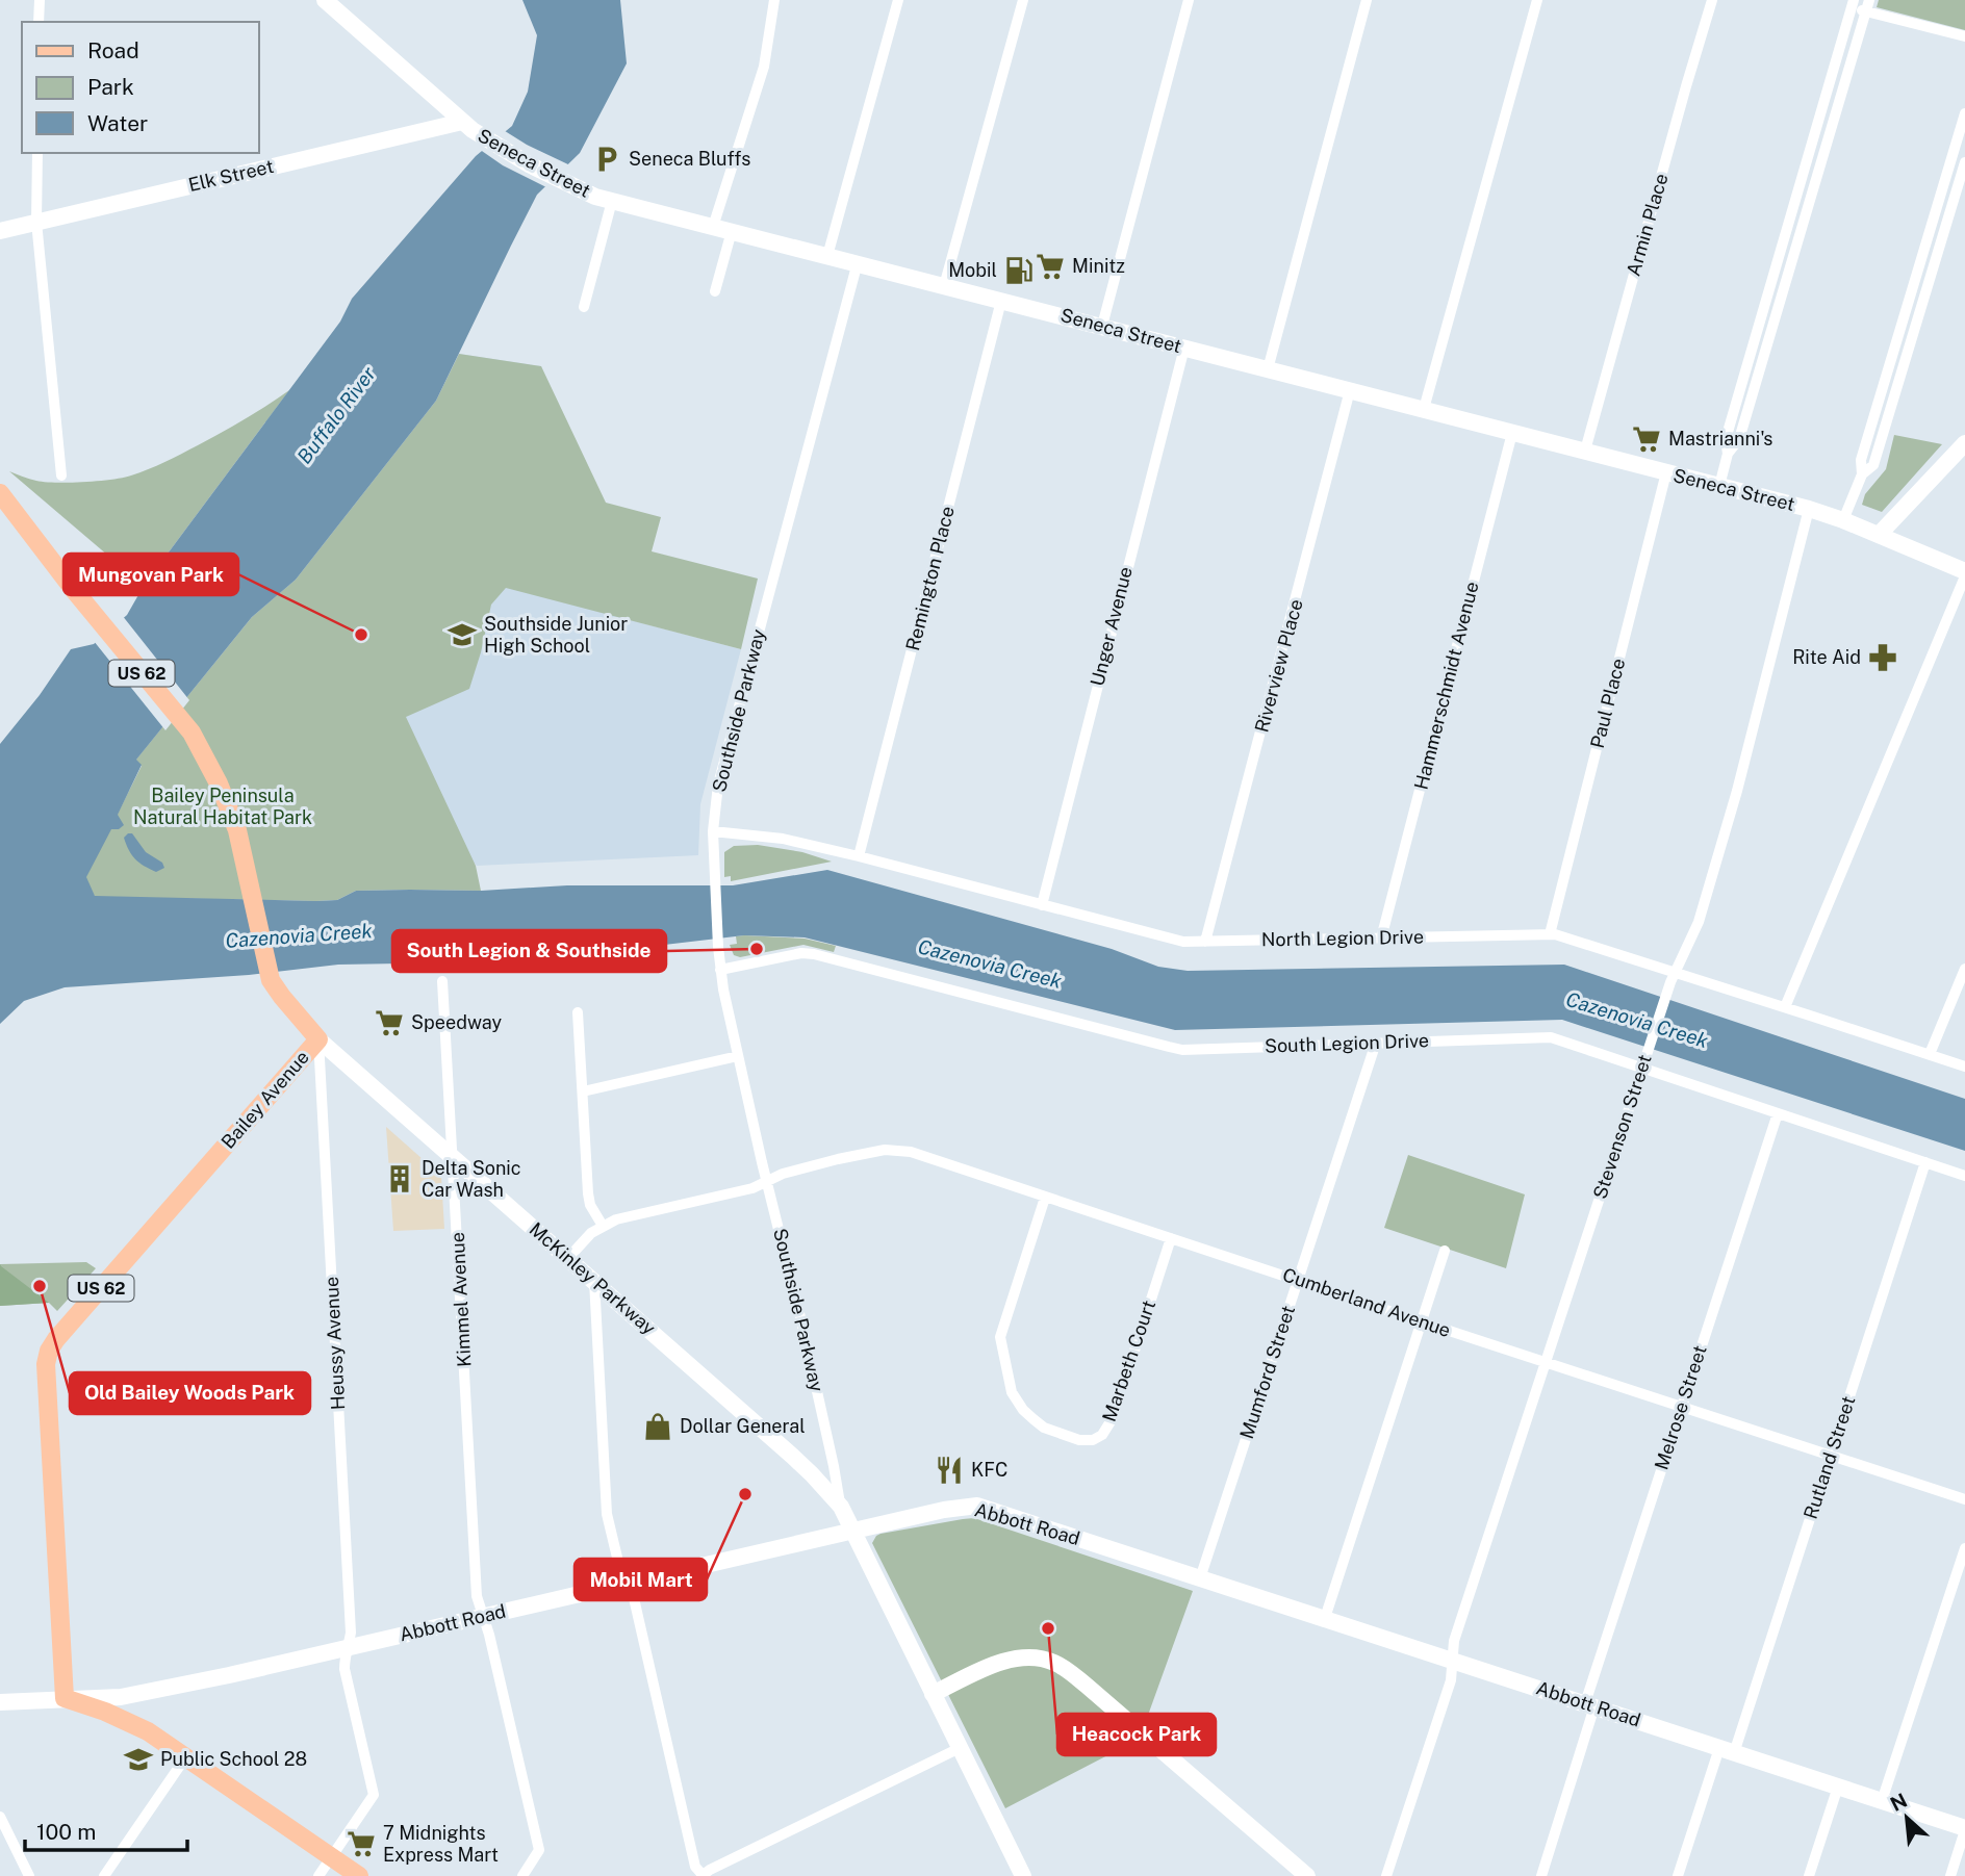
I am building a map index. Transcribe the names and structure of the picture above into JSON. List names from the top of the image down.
{
  "streets": {
    "main road": ["US 62", "Bailey Avenue"],
    "street": [
      "Seneca Street",
      "Elk Street",
      "Armin Place",
      "Remington Place",
      "Unger Avenue",
      "Riverview Place",
      "Hammerschmidt Avenue",
      "Paul Place",
      "Southside Parkway",
      "North Legion Drive",
      "South Legion Drive",
      "Stevenson Street",
      "McKinley Parkway",
      "Kimmel Avenue",
      "Cumberland Avenue",
      "Heussy Avenue",
      "Marbeth Court",
      "Mumford Street",
      "Melrose Street",
      "Rutland Street",
      "Abbott Road"
    ]
  },
  "crossings": [
    ["Seneca Street", "Elk Street"],
    ["Seneca Street", "Armin Place"],
    ["Seneca Street", "Remington Place"],
    ["Seneca Street", "Unger Avenue"],
    ["Seneca Street", "Riverview Place"],
    ["Seneca Street", "Hammerschmidt Avenue"],
    ["Seneca Street", "Paul Place"],
    ["Seneca Street", "Southside Parkway"],
    ["Seneca Street", "Stevenson Street"],
    ["Remington Place", "North Legion Drive"],
    ["Unger Avenue", "North Legion Drive"],
    ["Riverview Place", "North Legion Drive"],
    ["Hammerschmidt Avenue", "North Legion Drive"],
    ["Paul Place", "North Legion Drive"],
    ["Southside Parkway", "North Legion Drive"],
    ["Southside Parkway", "South Legion Drive"],
    ["Southside Parkway", "McKinley Parkway"],
    ["Southside Parkway", "Cumberland Avenue"],
    ["North Legion Drive", "Stevenson Street"],
    ["South Legion Drive", "Stevenson Street"],
    ["South Legion Drive", "Mumford Street"],
    ["South Legion Drive", "Melrose Street"],
    ["South Legion Drive", "Rutland Street"],
    ["Bailey Avenue", "McKinley Parkway"],
    ["Bailey Avenue", "Heussy Avenue"],
    ["Bailey Avenue", "Abbott Road"],
    ["Stevenson Street", "Cumberland Avenue"],
    ["Stevenson Street", "Abbott Road"],
    ["McKinley Parkway", "Kimmel Avenue"],
    ["McKinley Parkway", "Heussy Avenue"],
    ["McKinley Parkway", "Abbott Road"],
    ["Kimmel Avenue", "Abbott Road"],
    ["Cumberland Avenue", "Marbeth Court"],
    ["Cumberland Avenue", "Mumford Street"],
    ["Cumberland Avenue", "Melrose Street"],
    ["Cumberland Avenue", "Rutland Street"],
    ["Heussy Avenue", "Abbott Road"],
    ["Mumford Street", "Abbott Road"],
    ["Melrose Street", "Abbott Road"],
    ["Rutland Street", "Abbott Road"]
  ],
  "water": ["Buffalo River", "Cazenovia Creek"],
  "parks": ["Bailey Peninsula Natural Habitat Park"],
  "places": {
    "parking": ["Seneca Bluffs"],
    "supermarket": [
      "Minitz",
      "Mastrianni's",
      "Speedway",
      "7 Midnights Express Mart"
    ],
    "fuel station": ["Mobil"],
    "other": [
      "Mungovan Park",
      "South Legion & Southside",
      "Old Bailey Woods Park",
      "Mobil Mart",
      "Heacock Park"
    ],
    "school or university": ["Southside Junior High School", "Public School 28"],
    "pharmacy": ["Rite Aid"],
    "building": ["Delta Sonic Car Wash"],
    "shop": ["Dollar General"],
    "restaurant": ["KFC"]
  },
  "legend": ["Road", "Park", "Water"],
  "scale_bar": "100 m",
  "north": "top left"
}
